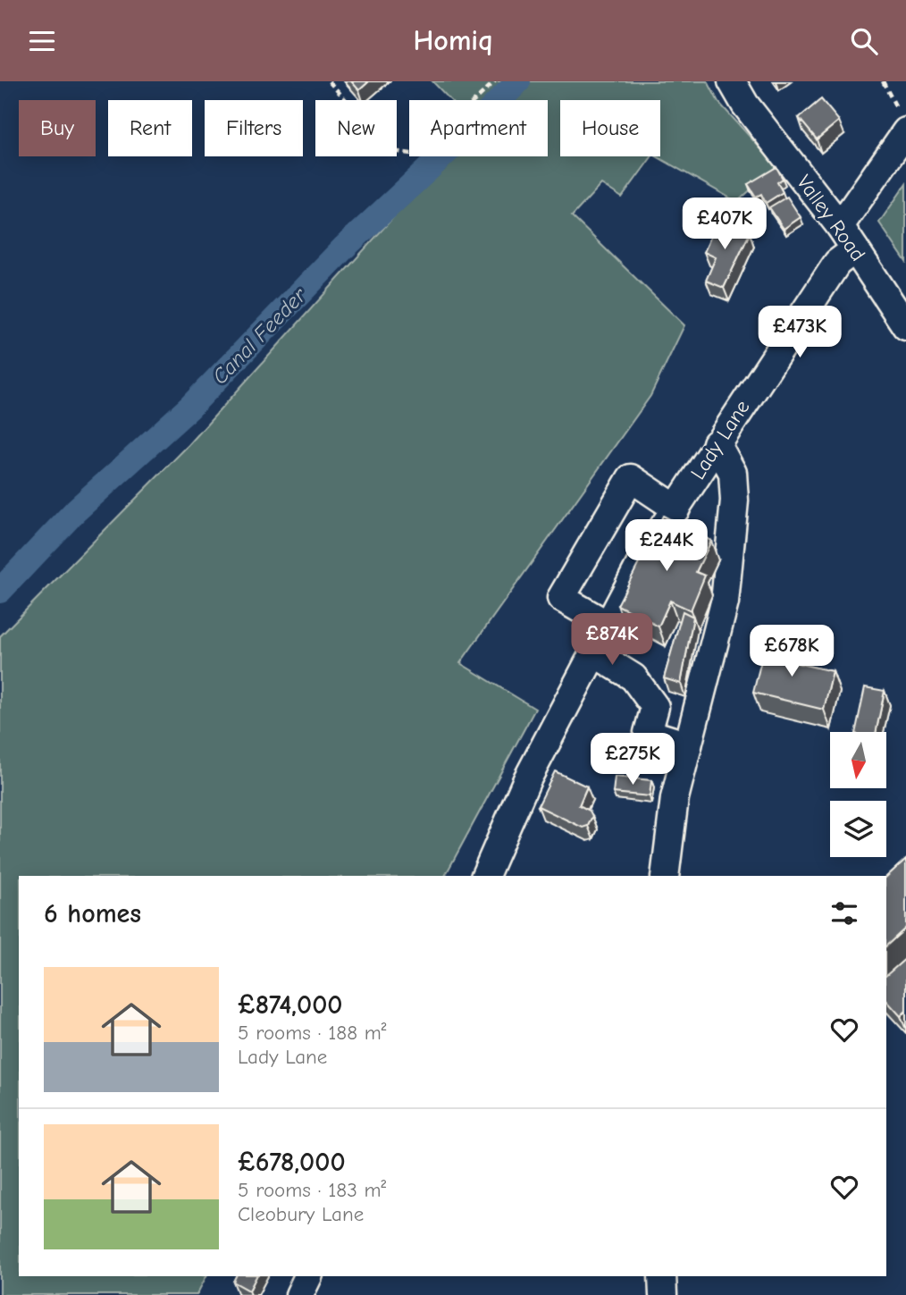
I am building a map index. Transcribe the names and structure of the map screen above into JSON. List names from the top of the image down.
{
  "streets": {
    "street": ["Valley Road", "Lady Lane"]
  },
  "crossings": [
    ["Valley Road", "Lady Lane"]
  ],
  "water": ["Canal Feeder"],
  "north": "bottom",
  "page": {
    "header": "Homiq",
    "chip": [
      "Buy",
      "Rent",
      "Filters",
      "New",
      "Apartment",
      "House"
    ],
    "price": [
      "£407K",
      "£473K",
      "£244K",
      "£874K",
      "£678K",
      "£275K"
    ],
    "heading": "6 homes",
    "list": [
      {
        "name": "£874,000",
        "note": "5 rooms · 188 m² · Lady Lane"
      },
      {
        "name": "£678,000",
        "note": "5 rooms · 183 m² · Cleobury Lane"
      }
    ]
  }
}
